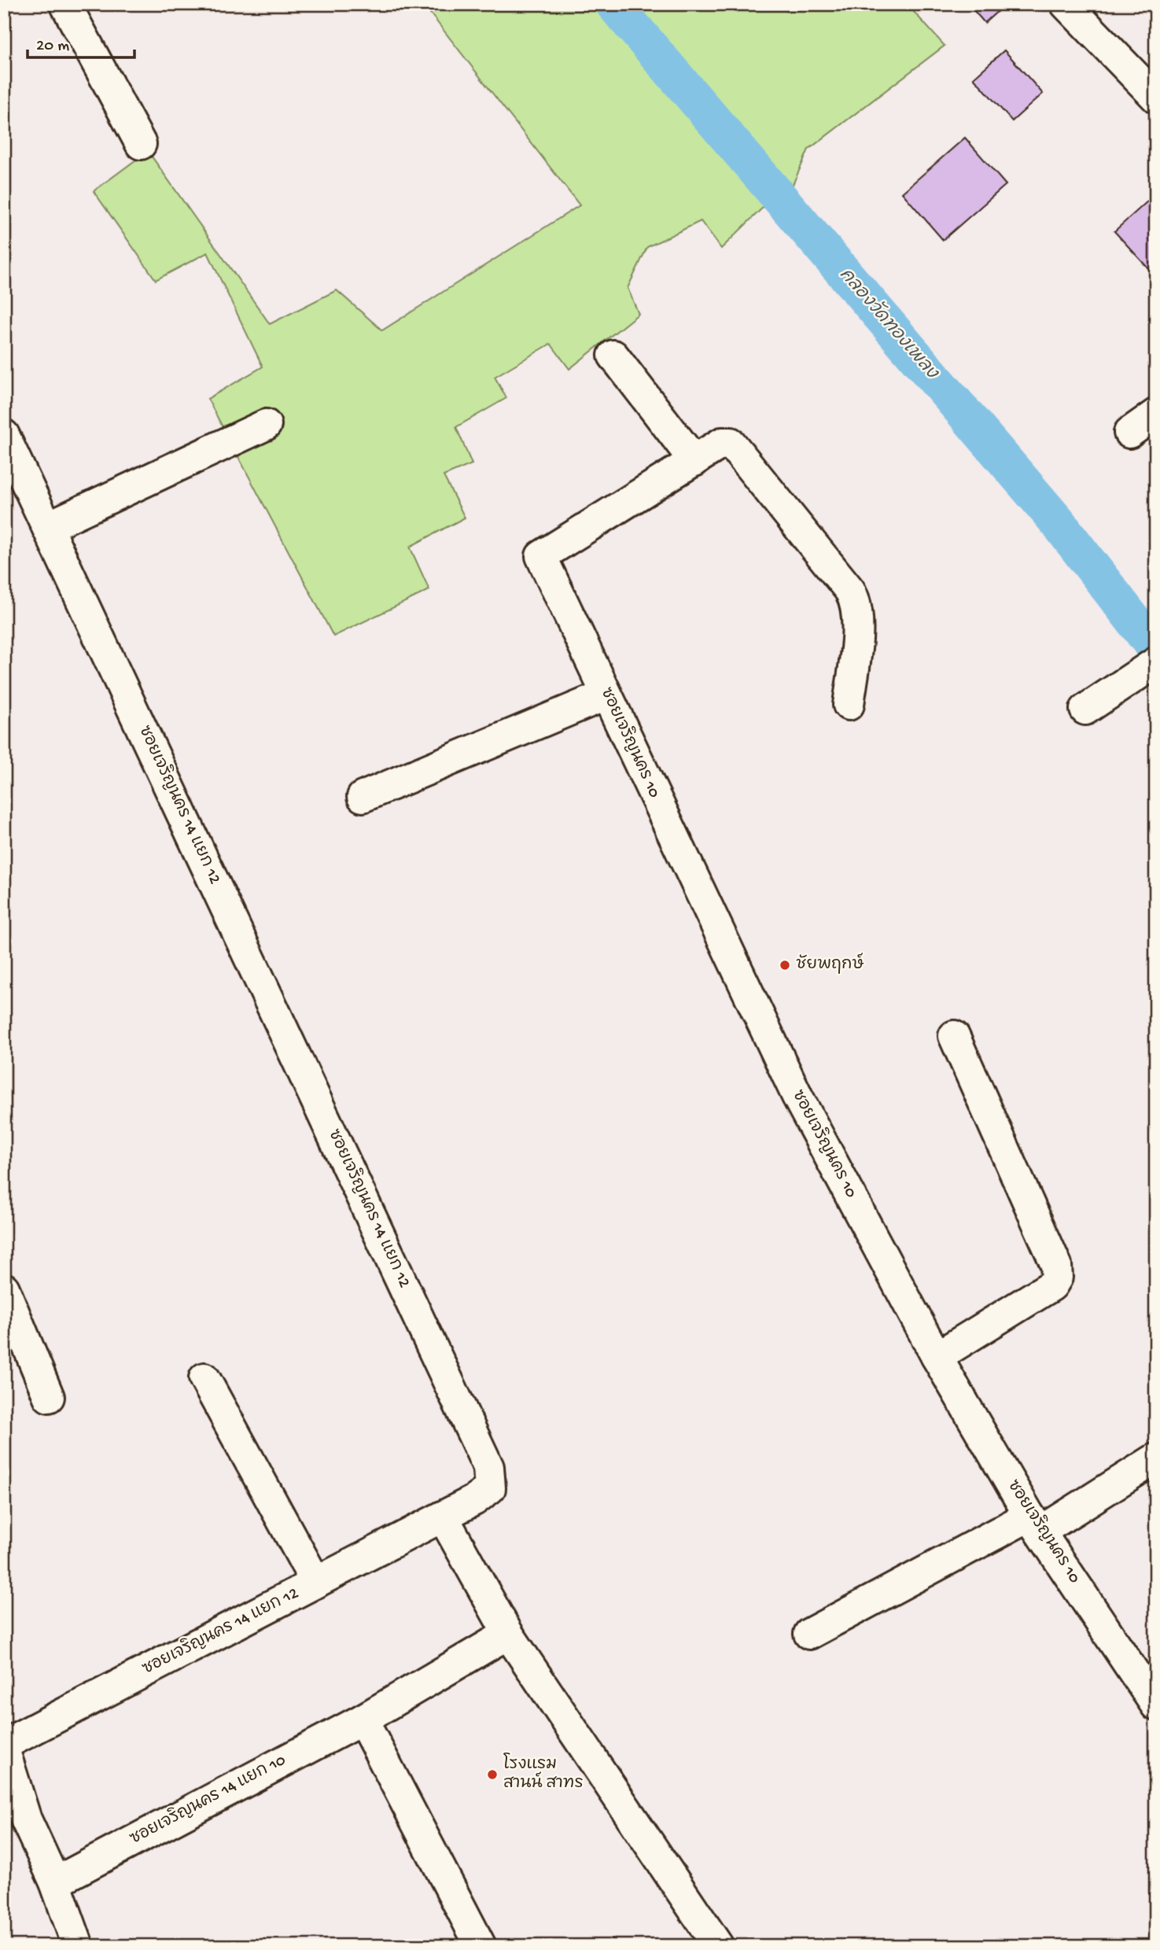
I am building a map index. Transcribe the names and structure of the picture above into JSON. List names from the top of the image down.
{
  "streets": {
    "street": ["ซอยเจริญนคร 10", "ซอยเจริญนคร 14 แยก 12", "ซอยเจริญนคร 14 แยก 10"]
  },
  "water": ["คลองวัดทองเพลง"],
  "places": ["ชัยพฤกษ์", "โรงแรม สานน์ สาทร"],
  "scale_bar": "20 m"
}
